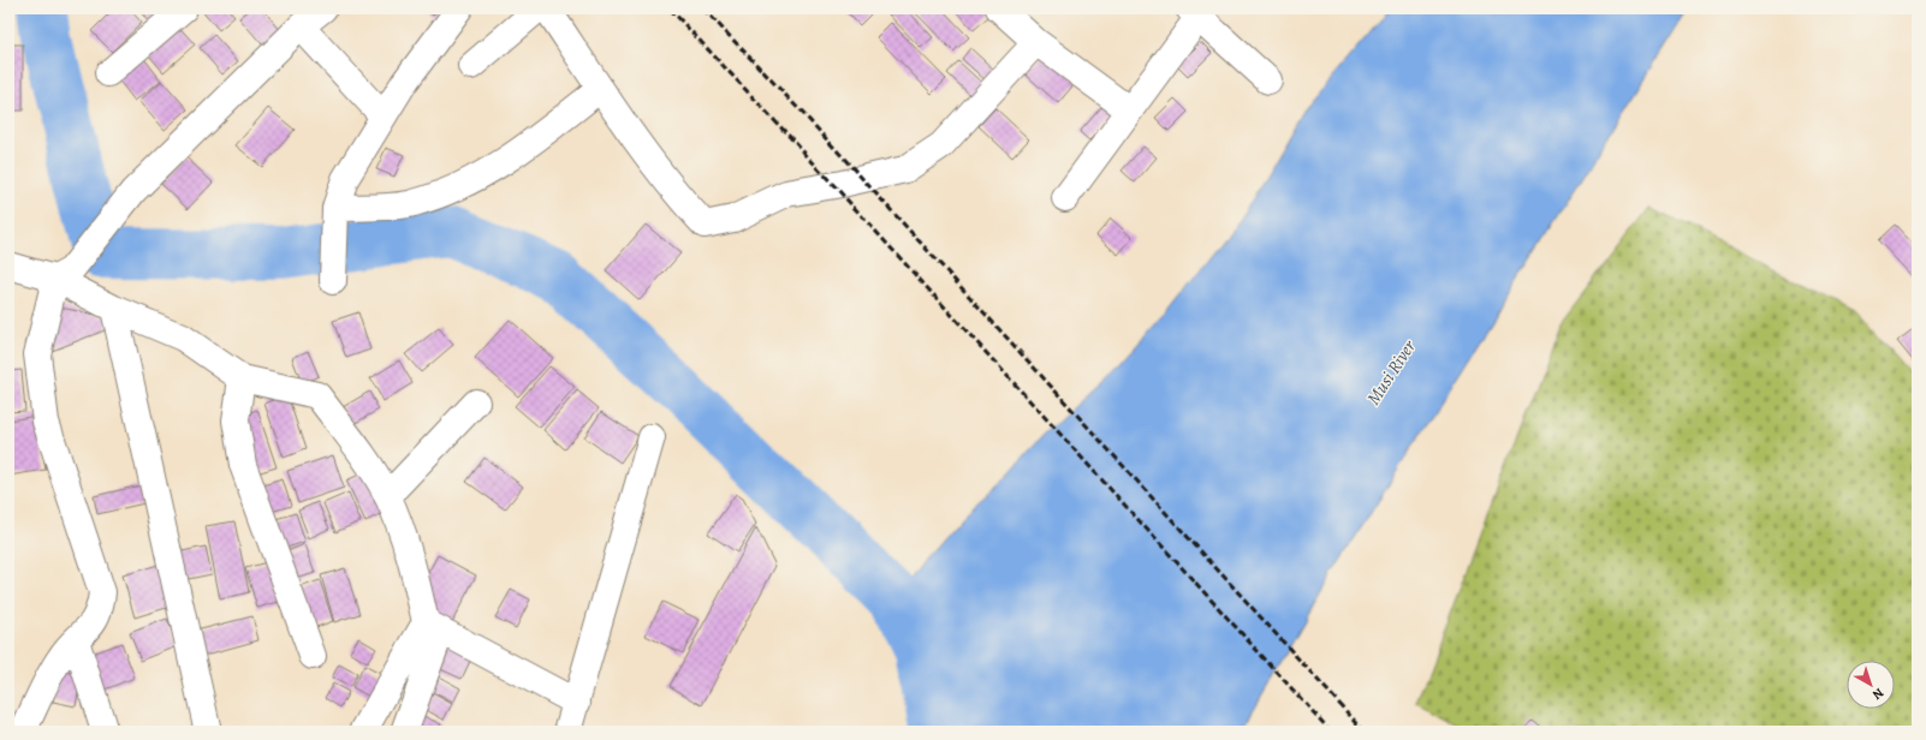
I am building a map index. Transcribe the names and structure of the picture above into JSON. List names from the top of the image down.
{
  "water": ["Musi River"],
  "north": "bottom right"
}
